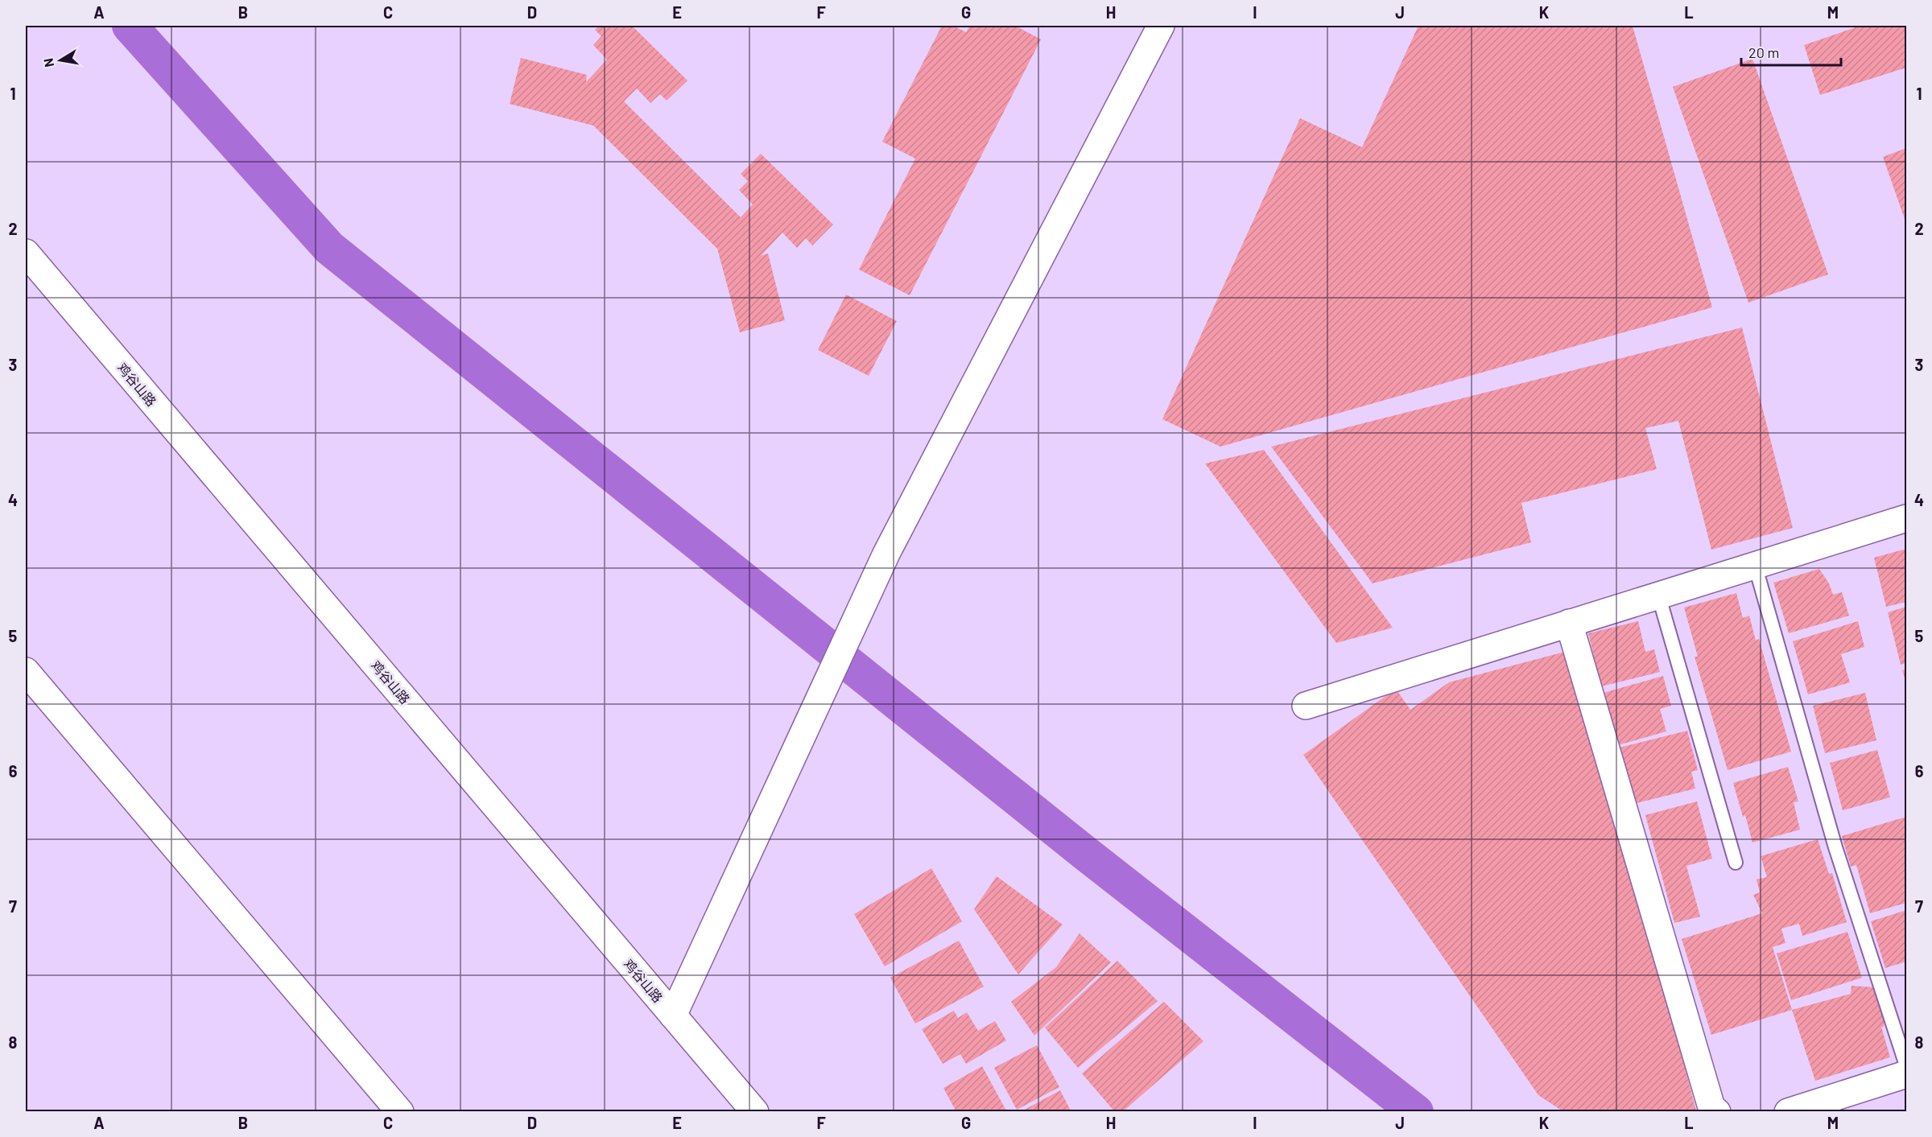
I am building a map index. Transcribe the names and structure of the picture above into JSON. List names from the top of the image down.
{
  "streets": {
    "street": ["鸡谷山路"]
  },
  "scale_bar": "20 m",
  "north": "left",
  "grid": {
    "columns": [
      "A",
      "B",
      "C",
      "D",
      "E",
      "F",
      "G",
      "H",
      "I",
      "J",
      "K",
      "L",
      "M"
    ],
    "rows": [
      "1",
      "2",
      "3",
      "4",
      "5",
      "6",
      "7",
      "8"
    ]
  }
}
